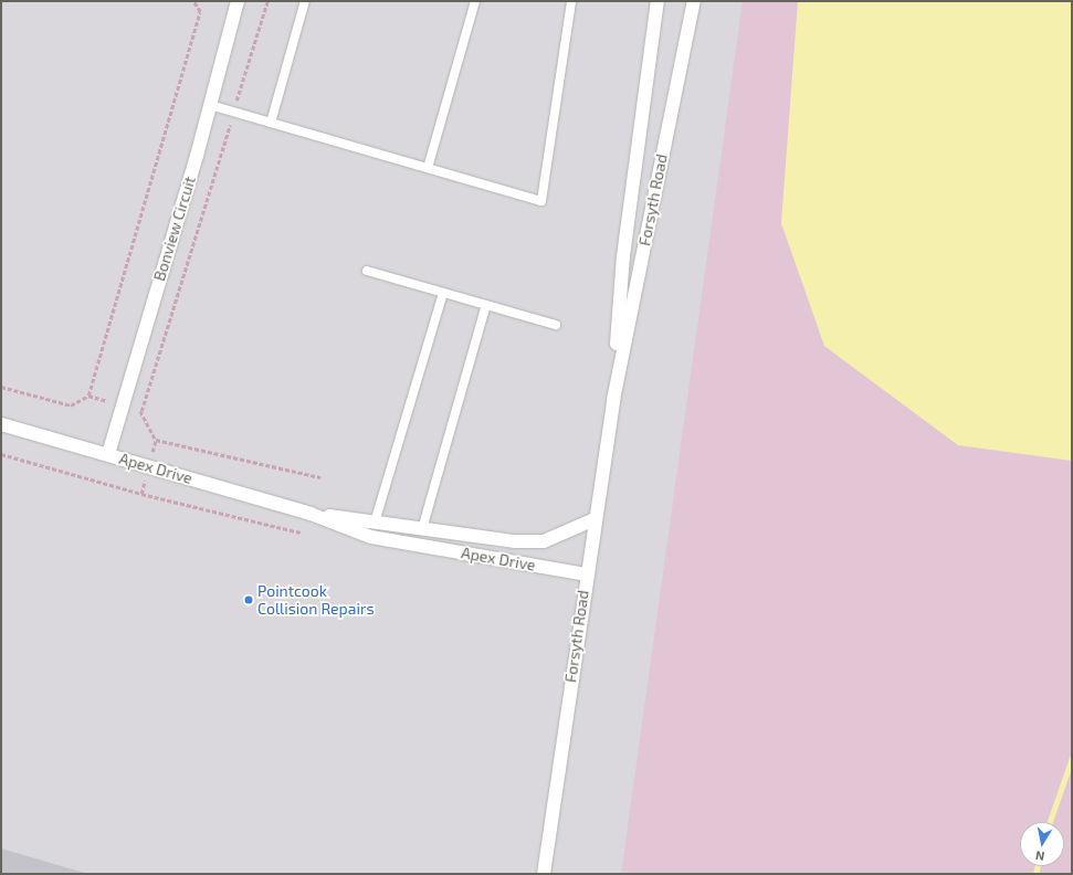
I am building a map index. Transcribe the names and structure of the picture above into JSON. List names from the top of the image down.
{
  "streets": {
    "street": ["Forsyth Road", "Bonview Circuit", "Apex Drive"]
  },
  "crossings": [
    ["Forsyth Road", "Apex Drive"],
    ["Bonview Circuit", "Apex Drive"]
  ],
  "places": ["Pointcook Collision Repairs"],
  "north": "bottom"
}
